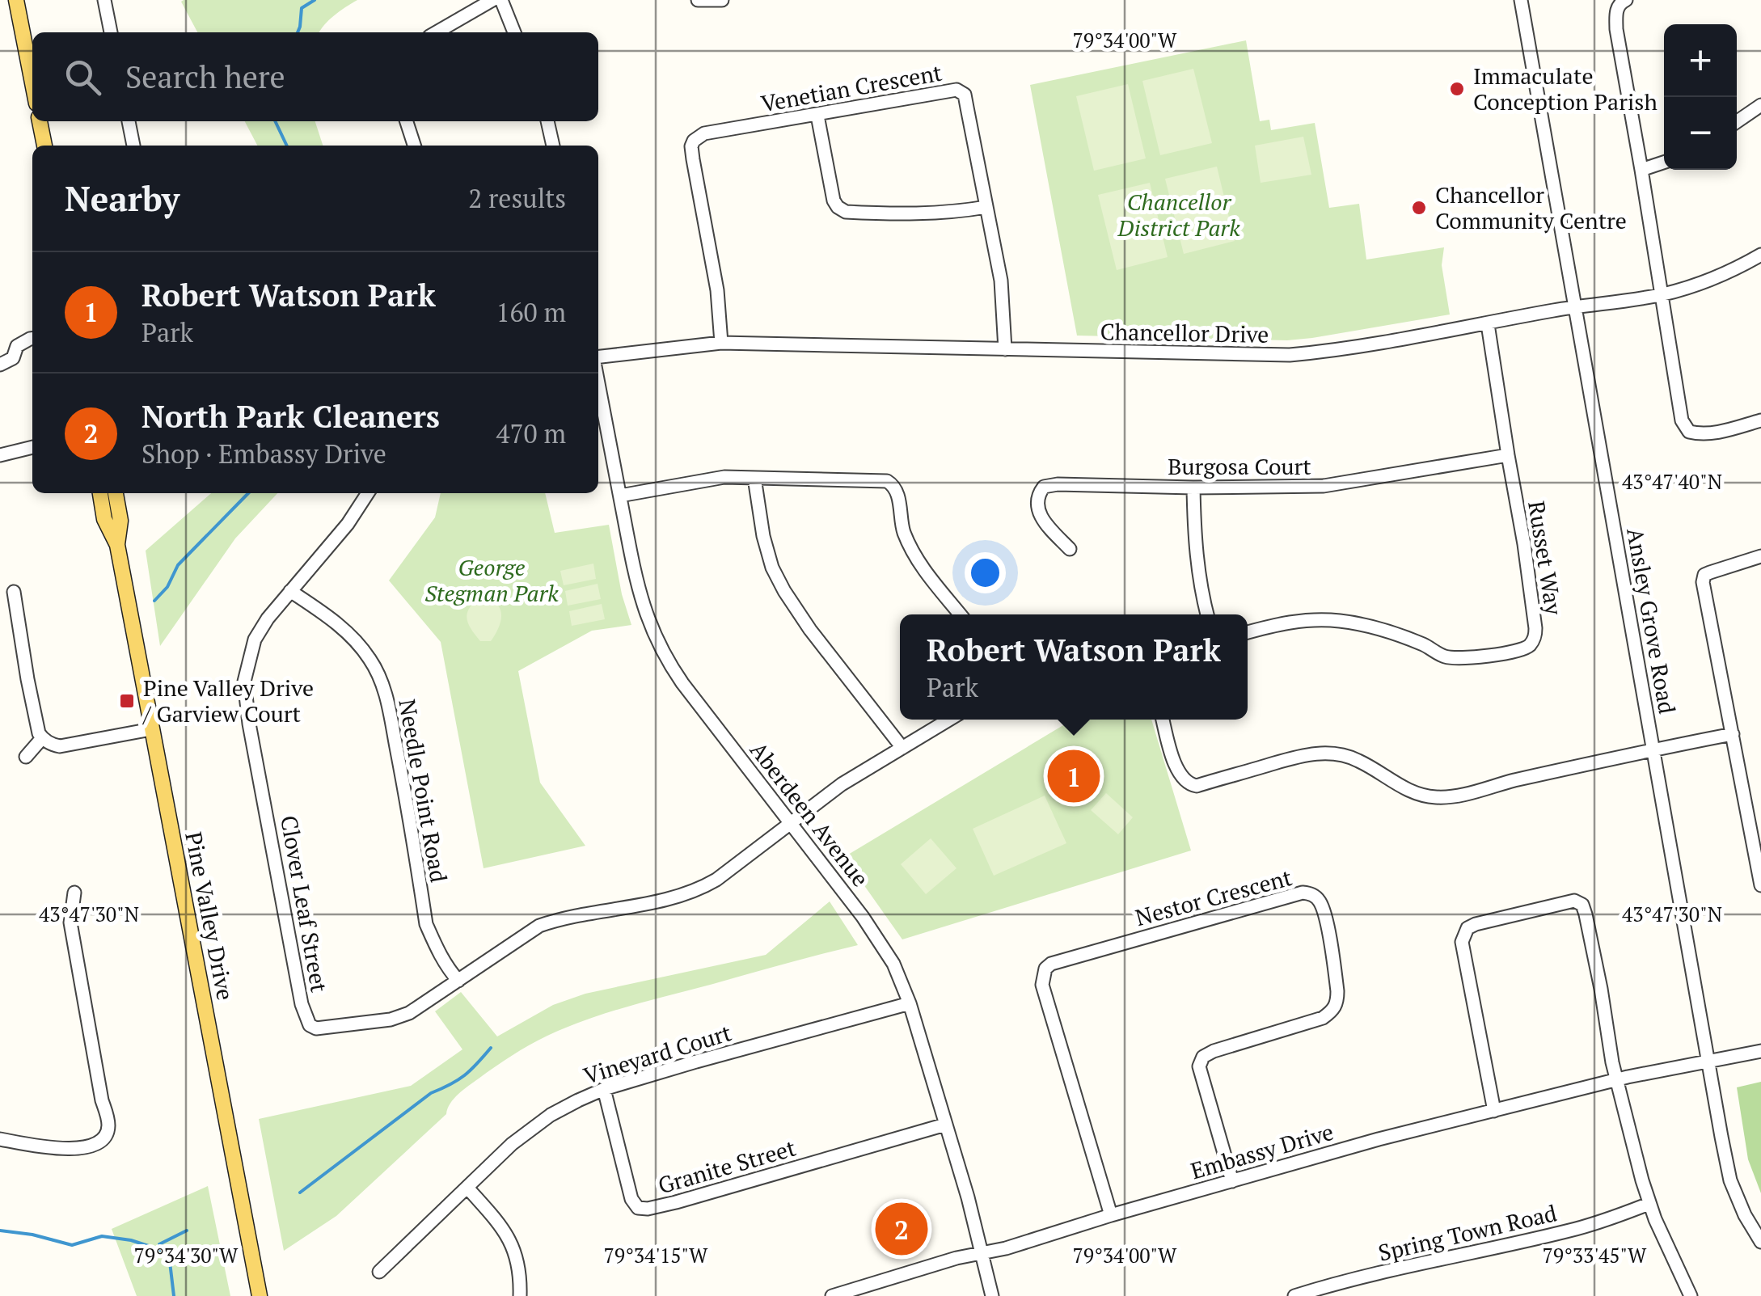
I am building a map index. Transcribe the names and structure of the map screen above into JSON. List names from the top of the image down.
{
  "streets": {
    "main road": ["Pine Valley Drive"],
    "street": [
      "Venetian Crescent",
      "Chancellor Drive",
      "Burgosa Court",
      "Russet Way",
      "Ansley Grove Road",
      "Needle Point Road",
      "Aberdeen Avenue",
      "Nestor Crescent",
      "Clover Leaf Street",
      "Vineyard Court",
      "Embassy Drive",
      "Granite Street",
      "Spring Town Road"
    ]
  },
  "crossings": [
    ["Venetian Crescent", "Chancellor Drive"],
    ["Chancellor Drive", "Russet Way"],
    ["Chancellor Drive", "Ansley Grove Road"],
    ["Burgosa Court", "Russet Way"],
    ["Ansley Grove Road", "Embassy Drive"],
    ["Needle Point Road", "Clover Leaf Street"],
    ["Aberdeen Avenue", "Clover Leaf Street"],
    ["Aberdeen Avenue", "Vineyard Court"],
    ["Aberdeen Avenue", "Embassy Drive"],
    ["Aberdeen Avenue", "Granite Street"],
    ["Nestor Crescent", "Embassy Drive"],
    ["Vineyard Court", "Granite Street"]
  ],
  "parks": ["Chancellor District Park", "George Stegman Park"],
  "places": {
    "other": ["Immaculate Conception Parish", "Chancellor Community Centre"],
    "transit": ["Pine Valley Drive / Garview Court"]
  },
  "page": {
    "map_buttons": ["+", "−"],
    "search": "Search here",
    "heading": ["Nearby", "2 results"],
    "list": [
      {
        "mark": "1",
        "name": "Robert Watson Park",
        "note": "Park",
        "value": "160 m"
      },
      {
        "mark": "2",
        "name": "North Park Cleaners",
        "note": "Shop · Embassy Drive",
        "value": "470 m"
      }
    ],
    "popup": ["Robert Watson Park", "Park"],
    "pins": ["1", "2"]
  },
  "coordinates": [
    "79°34'00\"W",
    "43°47'40\"N",
    "43°47'30\"N",
    "79°34'30\"W",
    "79°34'15\"W",
    "79°33'45\"W"
  ]
}
